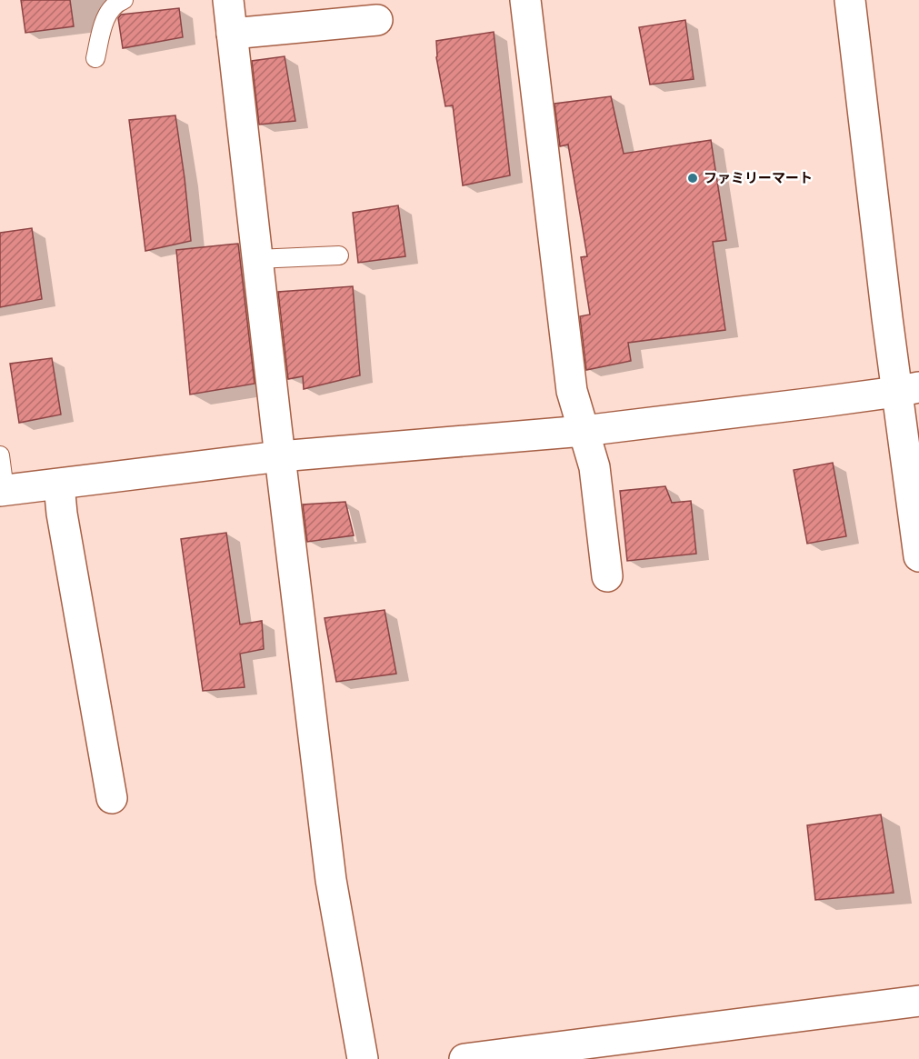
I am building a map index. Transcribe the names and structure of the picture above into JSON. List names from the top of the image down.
{
  "places": ["ファミリーマート"]
}
